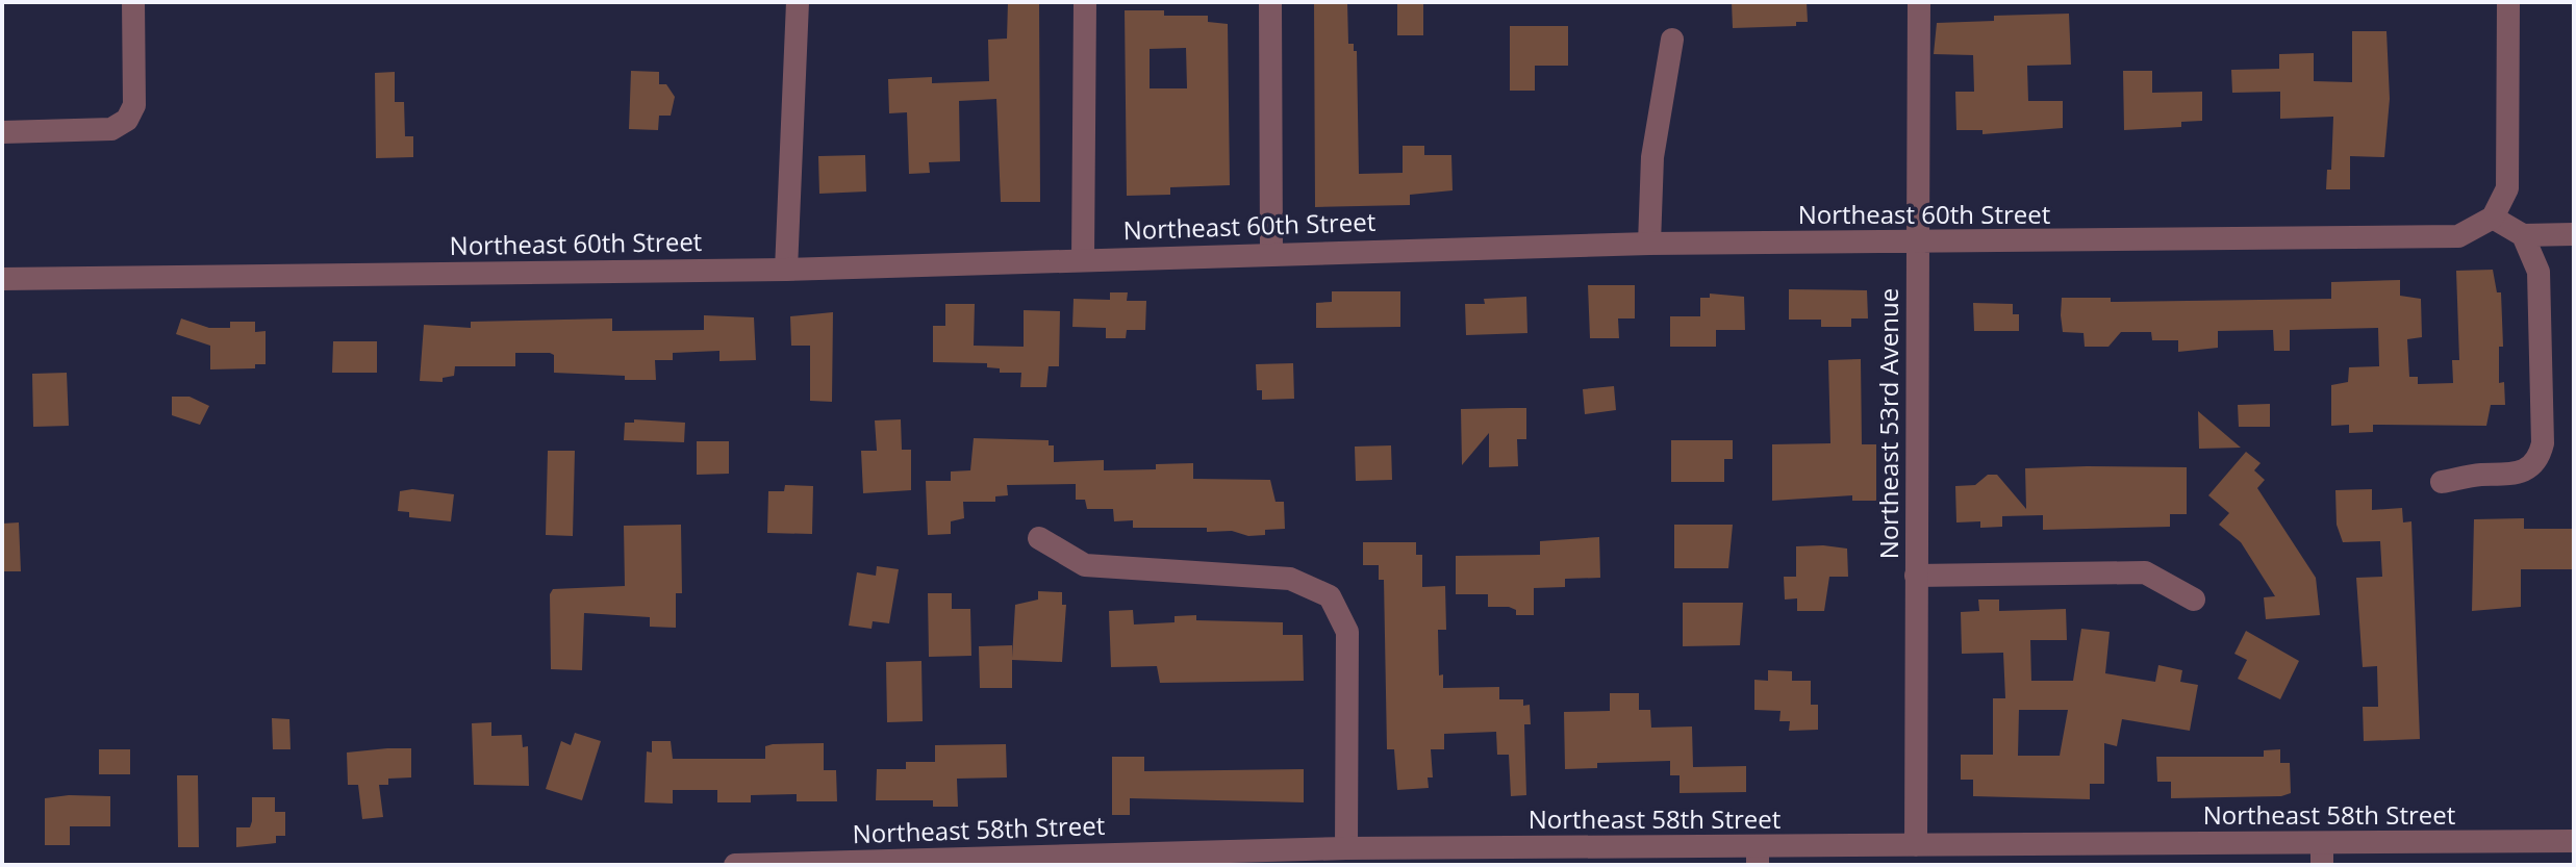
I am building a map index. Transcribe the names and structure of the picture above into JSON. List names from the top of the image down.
{
  "streets": {
    "street": ["Northeast 60th Street", "Northeast 53rd Avenue", "Northeast 58th Street"]
  },
  "crossings": [
    ["Northeast 60th Street", "Northeast 53rd Avenue"],
    ["Northeast 53rd Avenue", "Northeast 58th Street"]
  ]
}
